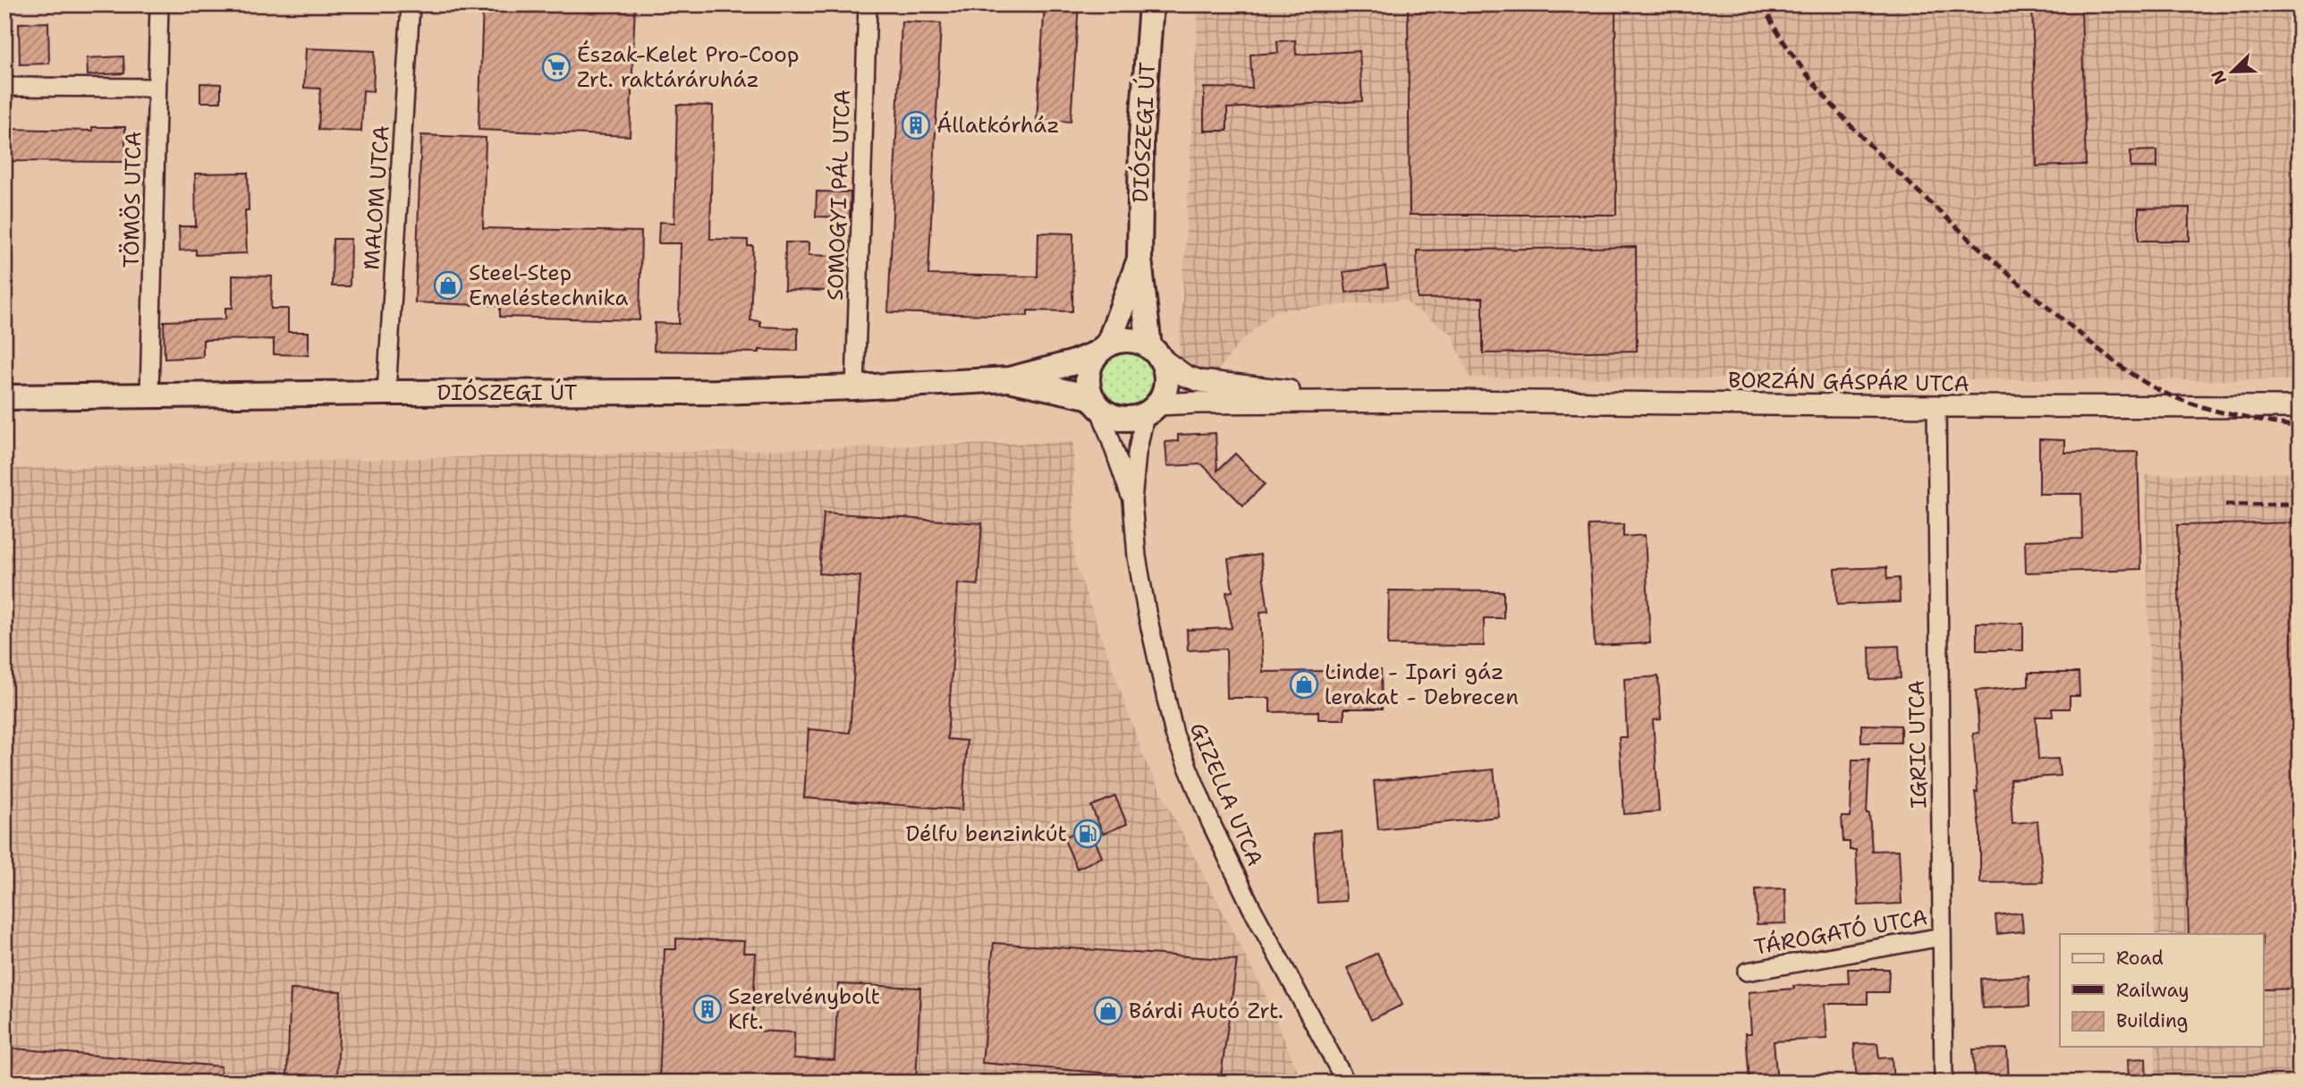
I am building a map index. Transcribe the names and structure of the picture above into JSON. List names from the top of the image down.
{
  "streets": {
    "main road": ["DIÓSZEGI ÚT"],
    "street": [
      "SOMOGYI PÁL UTCA",
      "MALOM UTCA",
      "TÖMÖS UTCA",
      "BORZÁN GÁSPÁR UTCA",
      "IGRIC UTCA",
      "GIZELLA UTCA",
      "TÁROGATÓ UTCA"
    ]
  },
  "crossings": [
    ["DIÓSZEGI ÚT", "SOMOGYI PÁL UTCA"],
    ["DIÓSZEGI ÚT", "MALOM UTCA"],
    ["DIÓSZEGI ÚT", "TÖMÖS UTCA"],
    ["DIÓSZEGI ÚT", "BORZÁN GÁSPÁR UTCA"],
    ["DIÓSZEGI ÚT", "GIZELLA UTCA"],
    ["BORZÁN GÁSPÁR UTCA", "IGRIC UTCA"],
    ["BORZÁN GÁSPÁR UTCA", "GIZELLA UTCA"],
    ["IGRIC UTCA", "TÁROGATÓ UTCA"]
  ],
  "places": {
    "supermarket": ["Észak-Kelet Pro-Coop Zrt. raktáráruház"],
    "building": ["Állatkórház", "Szerelvénybolt Kft."],
    "shop": ["Steel-Step Emeléstechnika", "Linde - Ipari gáz lerakat - Debrecen", "Bárdi Autó Zrt."],
    "fuel station": ["Délfu benzinkút"]
  },
  "legend": ["Road", "Railway", "Building"],
  "north": "bottom left"
}
